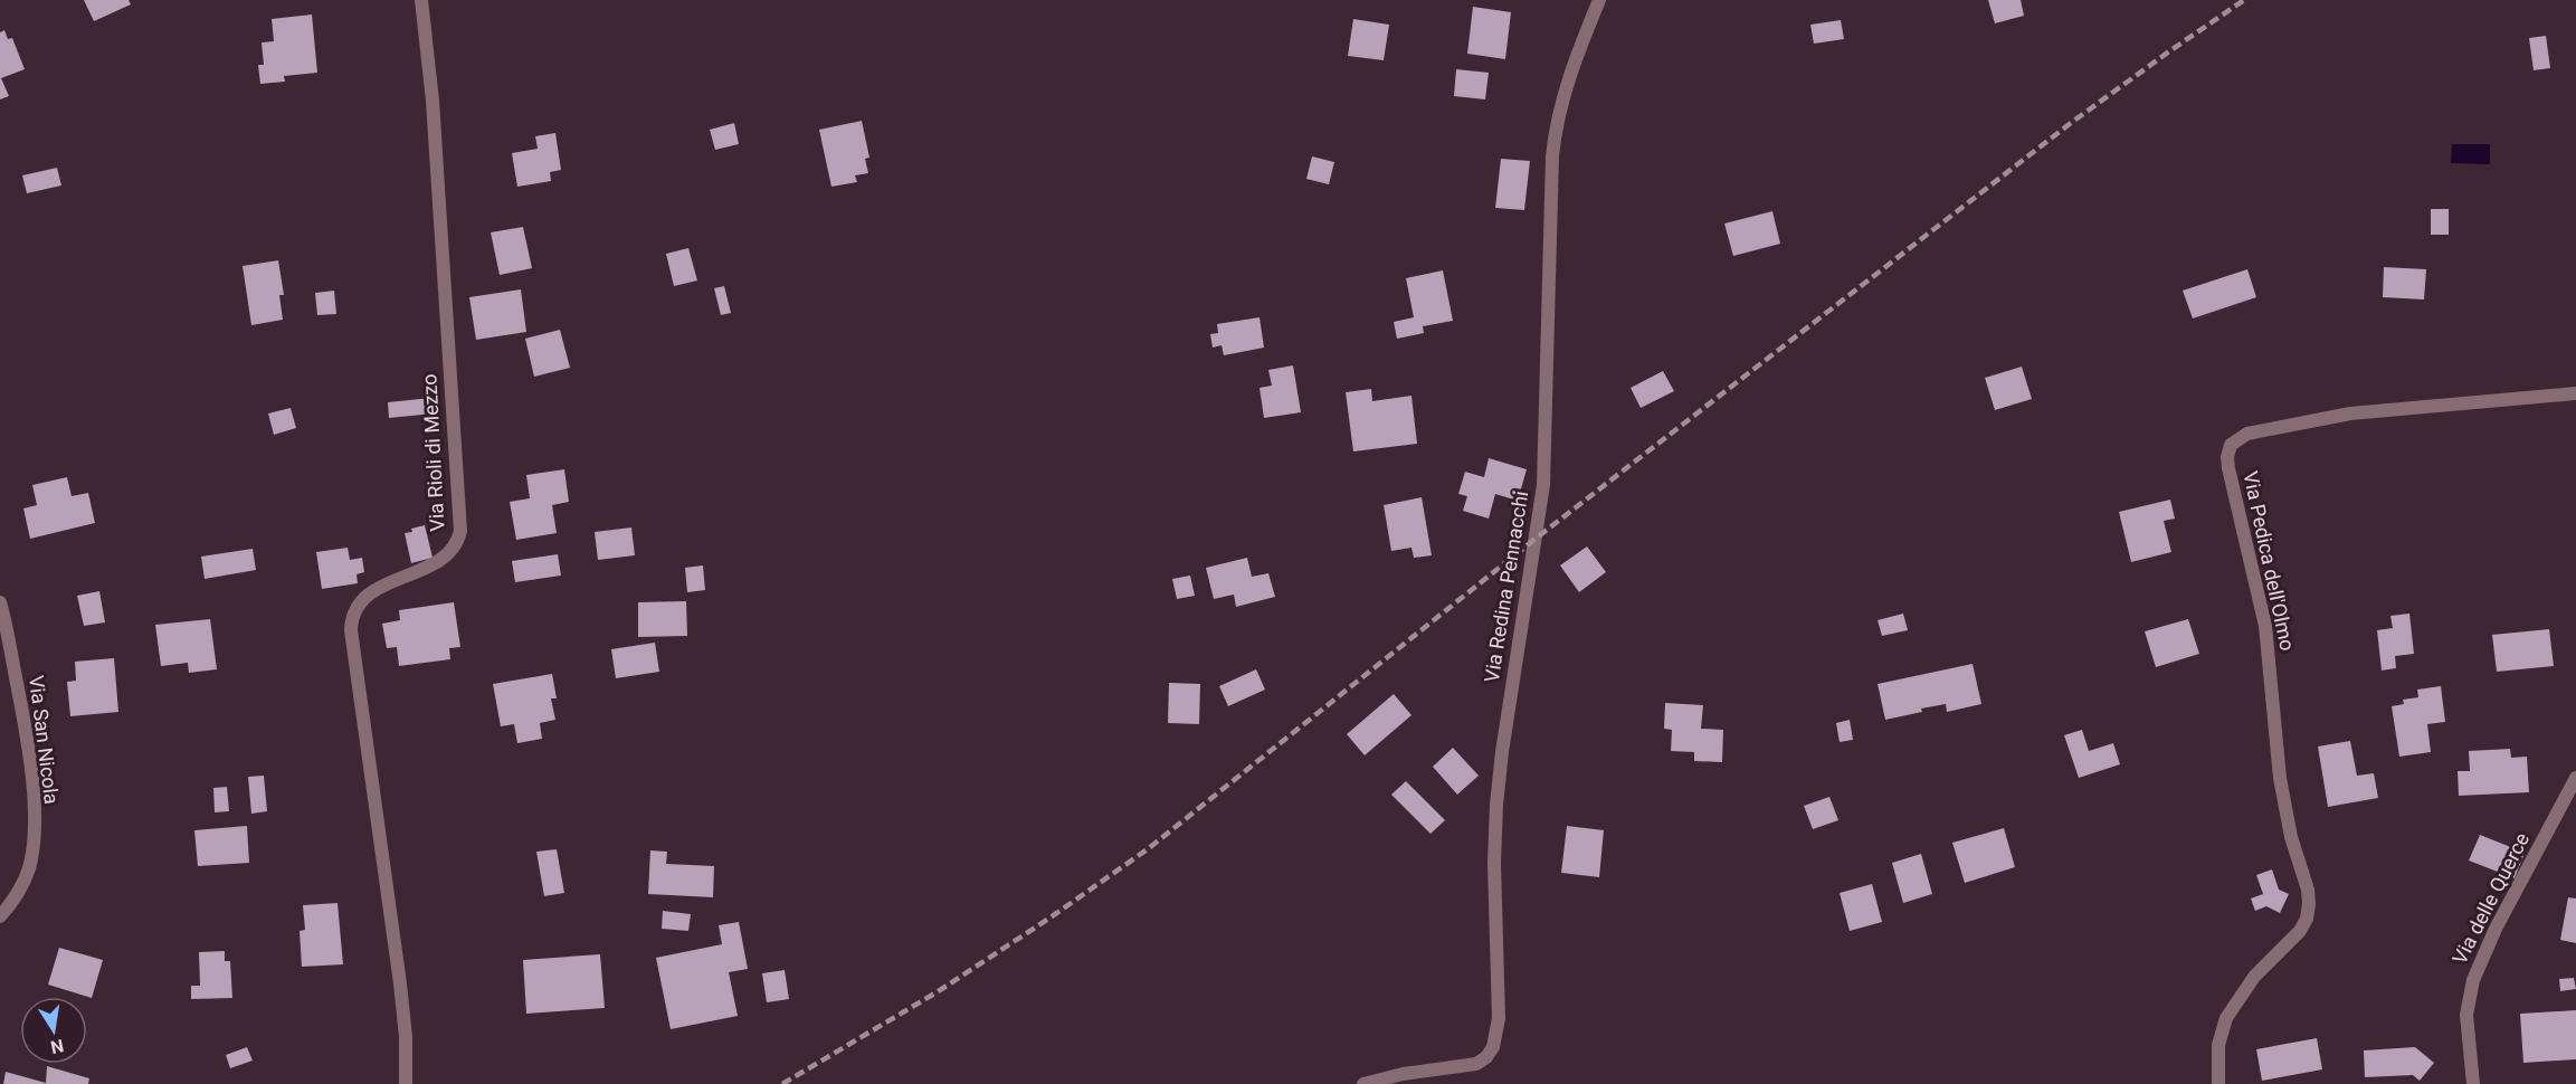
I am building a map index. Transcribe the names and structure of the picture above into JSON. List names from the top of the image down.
{
  "streets": {
    "street": [
      "Via Rioli di Mezzo",
      "Via Pedica dell'Olmo",
      "Via Redina Pennacchi",
      "Via San Nicola",
      "Via delle Querce"
    ]
  },
  "north": "bottom"
}
